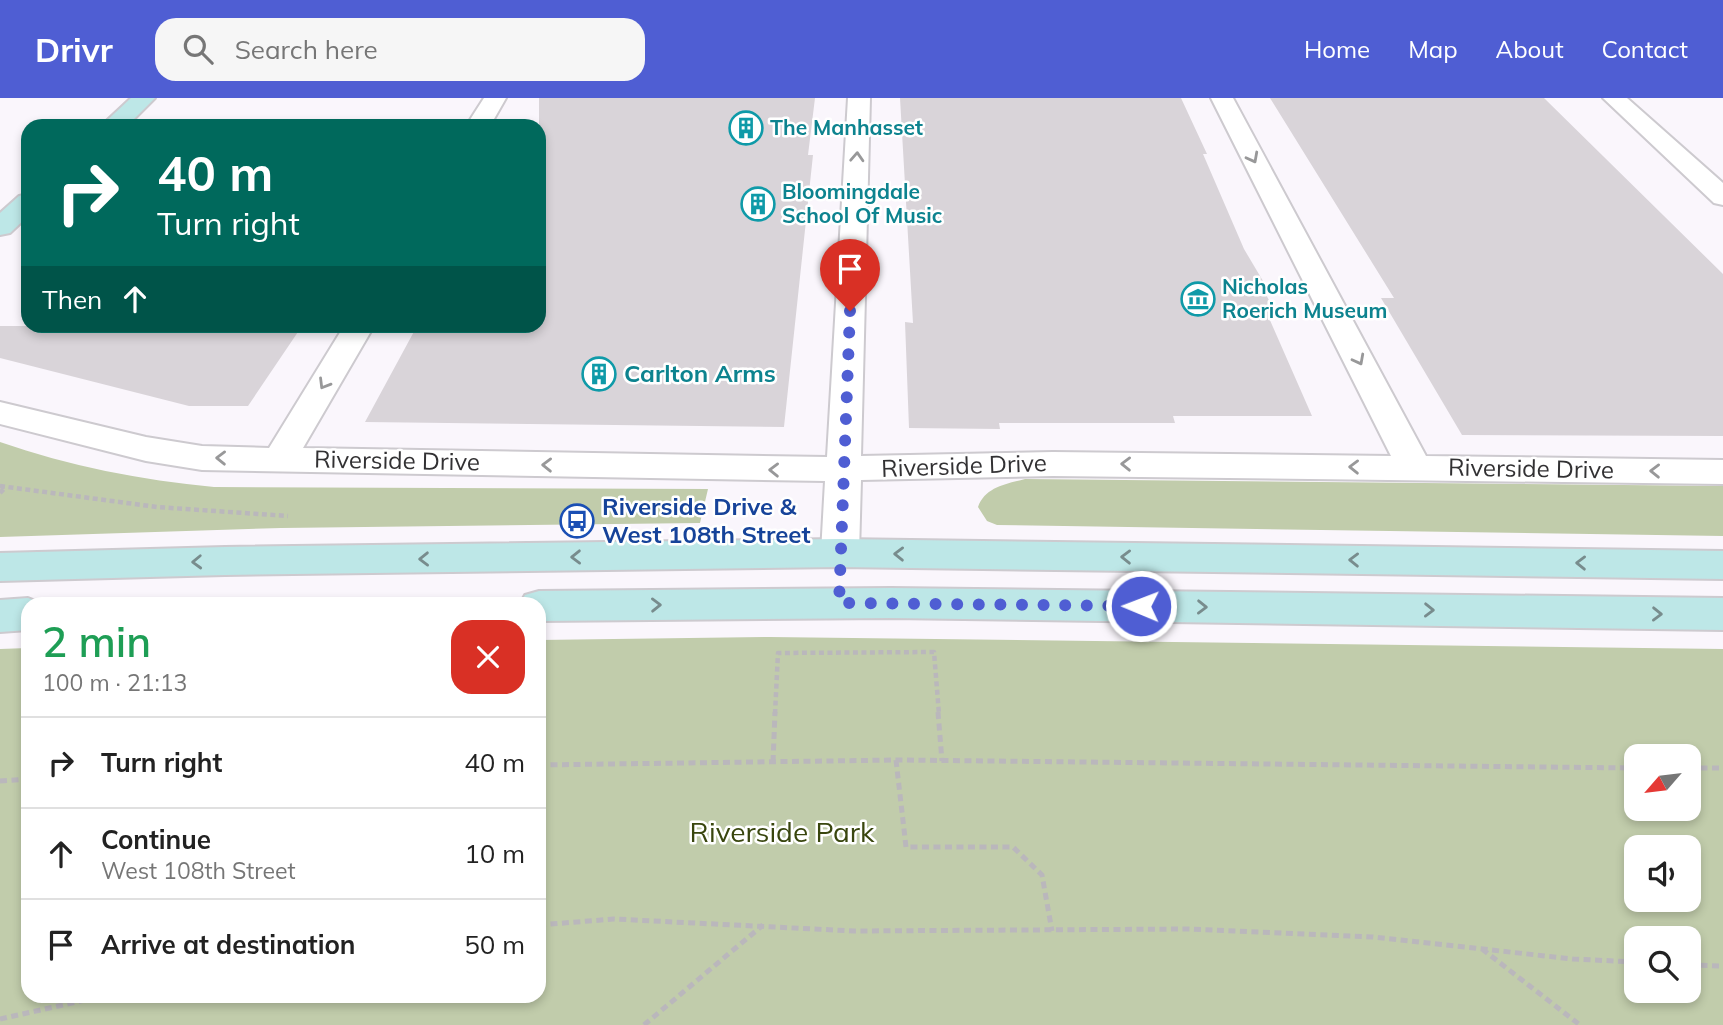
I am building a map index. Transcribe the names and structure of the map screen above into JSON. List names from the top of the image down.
{
  "streets": {
    "street": ["Riverside Drive"]
  },
  "one_way": ["Riverside Drive"],
  "parks": ["Riverside Park"],
  "places": {
    "building": ["The Manhasset", "Bloomingdale School Of Music", "Carlton Arms"],
    "museum": ["Nicholas Roerich Museum"],
    "bus stop": ["Riverside Drive & West 108th Street"]
  },
  "north": "bottom left",
  "page": {
    "header": "Drivr",
    "search": "Search here",
    "nav": [
      "Home",
      "Map",
      "About",
      "Contact"
    ],
    "turn": ["40 m", "Turn right"],
    "then": "Then",
    "heading": ["2 min", "100 m · 21:13"],
    "list": [
      {
        "name": "Turn right",
        "value": "40 m"
      },
      {
        "name": "Continue",
        "note": "West 108th Street",
        "value": "10 m"
      },
      {
        "name": "Arrive at destination",
        "value": "50 m"
      }
    ]
  }
}
